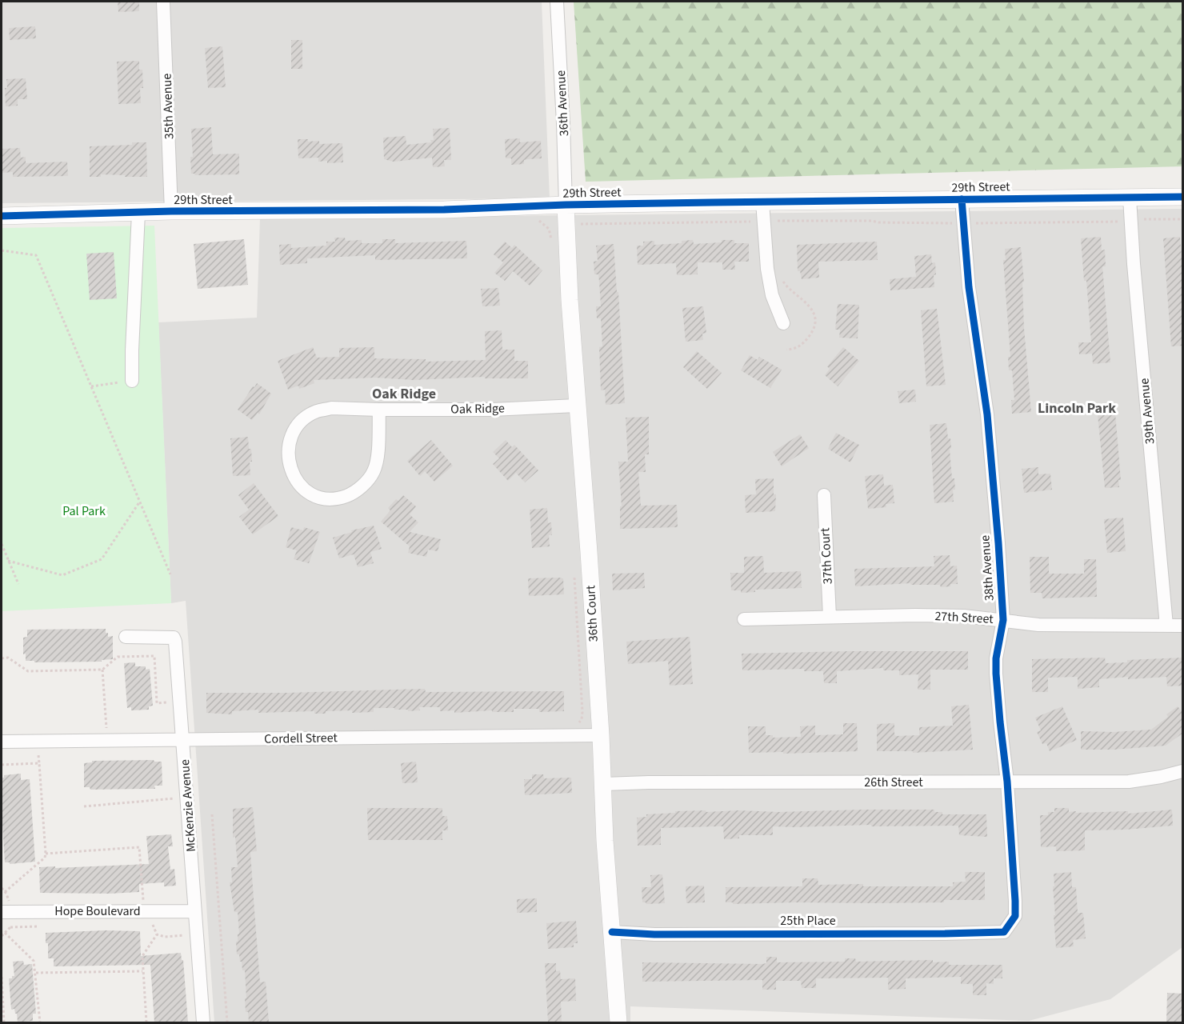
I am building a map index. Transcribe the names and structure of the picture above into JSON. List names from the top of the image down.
{
  "streets": {
    "street": [
      "36th Avenue",
      "35th Avenue",
      "29th Street",
      "Oak Ridge",
      "39th Avenue",
      "37th Court",
      "38th Avenue",
      "36th Court",
      "27th Street",
      "Cordell Street",
      "26th Street",
      "McKenzie Avenue",
      "Hope Boulevard",
      "25th Place"
    ]
  },
  "crossings": [
    ["36th Avenue", "29th Street"],
    ["36th Avenue", "36th Court"],
    ["35th Avenue", "29th Street"],
    ["29th Street", "39th Avenue"],
    ["29th Street", "38th Avenue"],
    ["29th Street", "36th Court"],
    ["Oak Ridge", "36th Court"],
    ["39th Avenue", "27th Street"],
    ["37th Court", "27th Street"],
    ["38th Avenue", "27th Street"],
    ["38th Avenue", "26th Street"],
    ["38th Avenue", "25th Place"],
    ["36th Court", "Cordell Street"],
    ["36th Court", "26th Street"],
    ["36th Court", "25th Place"],
    ["Cordell Street", "McKenzie Avenue"],
    ["McKenzie Avenue", "Hope Boulevard"]
  ],
  "districts": ["Oak Ridge", "Lincoln Park"],
  "parks": ["Pal Park"]
}
